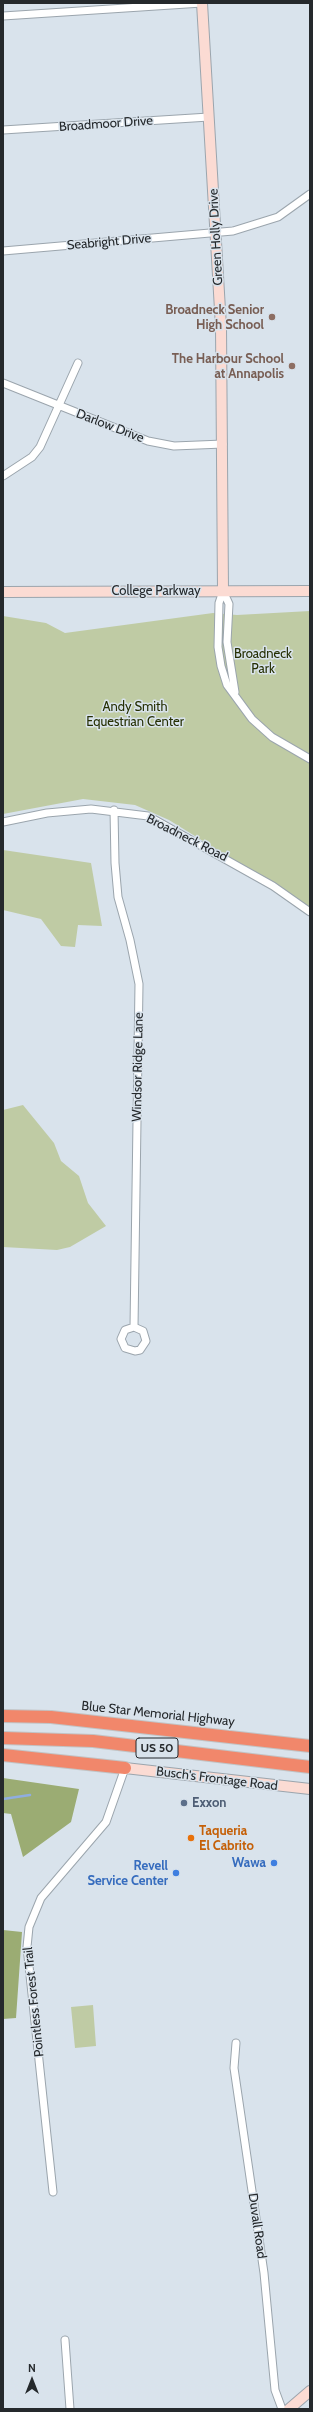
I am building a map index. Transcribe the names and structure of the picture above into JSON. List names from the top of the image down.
{
  "streets": {
    "highway": ["Blue Star Memorial Highway", "US 50"],
    "street": [
      "Broadmoor Drive",
      "Green Holly Drive",
      "Seabright Drive",
      "Darlow Drive",
      "College Parkway",
      "Broadneck Road",
      "Windsor Ridge Lane",
      "Busch's Frontage Road",
      "Pointless Forest Trail",
      "Duvall Road"
    ]
  },
  "crossings": [
    ["Broadmoor Drive", "Green Holly Drive"],
    ["Green Holly Drive", "Seabright Drive"],
    ["Green Holly Drive", "Darlow Drive"],
    ["Green Holly Drive", "College Parkway"],
    ["Broadneck Road", "Windsor Ridge Lane"],
    ["Busch's Frontage Road", "Pointless Forest Trail"]
  ],
  "parks": ["Broadneck Park", "Andy Smith Equestrian Center"],
  "places": [
    "Broadneck Senior High School",
    "The Harbour School at Annapolis",
    "Exxon",
    "Taqueria El Cabrito",
    "Wawa",
    "Revell Service Center"
  ],
  "north": "top"
}
